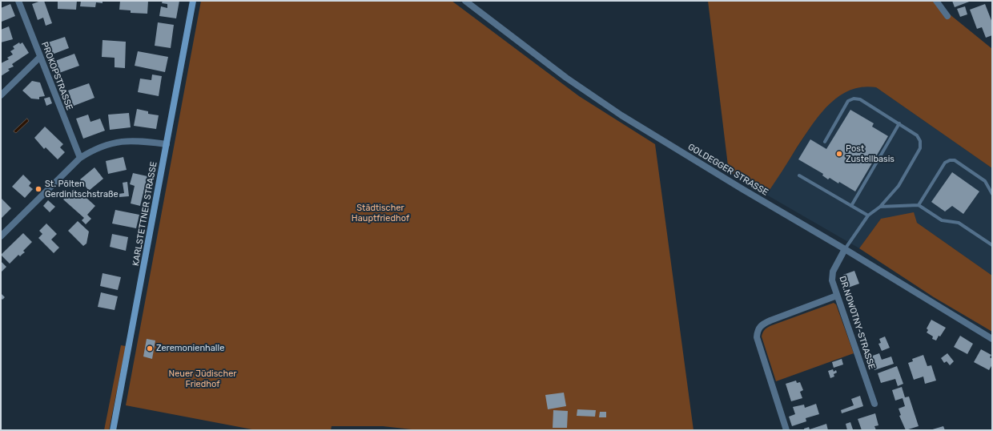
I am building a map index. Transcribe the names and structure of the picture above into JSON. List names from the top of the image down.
{
  "streets": {
    "main road": ["KARLSTETTNER STRASSE"],
    "street": ["PROKOPSTRASSE", "GOLDEGGER STRASSE", "DR.NOWOTNY-STRASSE"]
  },
  "crossings": [
    ["GOLDEGGER STRASSE", "DR.NOWOTNY-STRASSE"]
  ],
  "parks": ["Städtischer Hauptfriedhof", "Neuer Jüdischer Friedhof"],
  "places": ["Post Zustellbasis", "St. Pölten Gerdinitschstraße", "Zeremonienhalle"]
}
